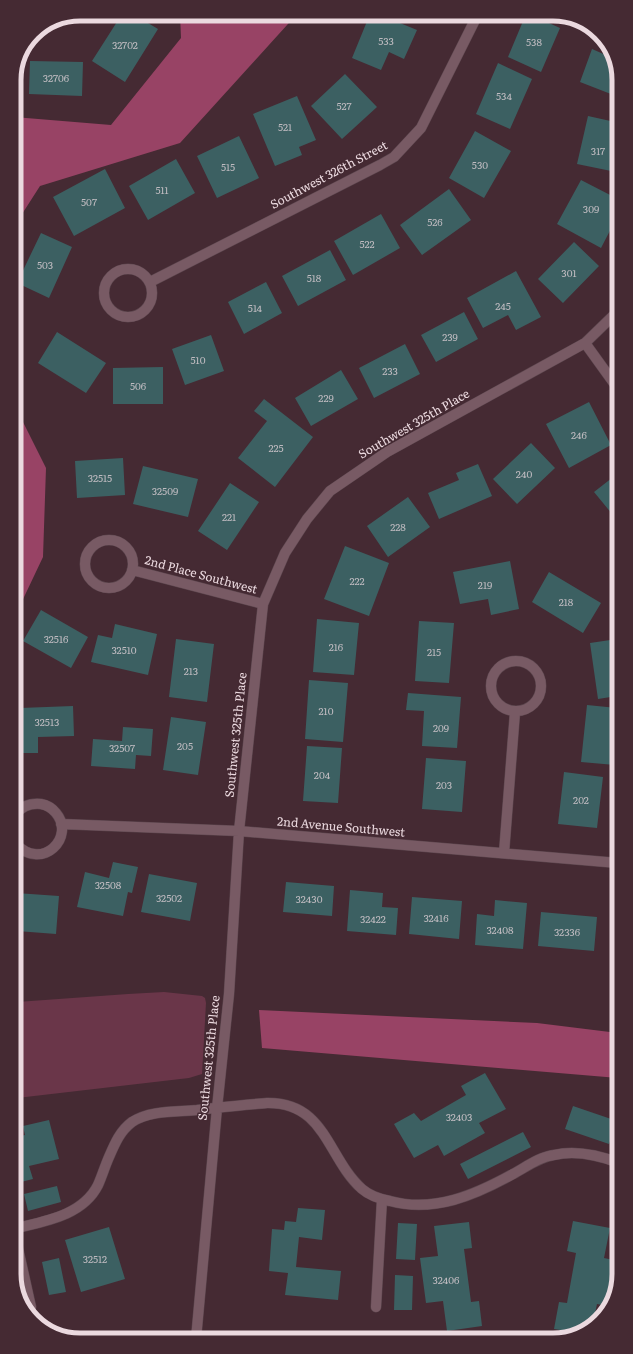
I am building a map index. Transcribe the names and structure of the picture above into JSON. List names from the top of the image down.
{
  "streets": {
    "street": [
      "Southwest 326th Street",
      "Southwest 325th Place",
      "2nd Place Southwest",
      "2nd Avenue Southwest"
    ]
  },
  "crossings": [
    ["Southwest 325th Place", "2nd Place Southwest"],
    ["Southwest 325th Place", "2nd Avenue Southwest"]
  ],
  "house_numbers": [
    "533",
    "538",
    "32702",
    "32706",
    "534",
    "527",
    "521",
    "317",
    "530",
    "515",
    "511",
    "507",
    "309",
    "526",
    "522",
    "503",
    "301",
    "518",
    "245",
    "514",
    "239",
    "510",
    "233",
    "506",
    "229",
    "246",
    "225",
    "240",
    "32515",
    "32509",
    "221",
    "228",
    "222",
    "219",
    "218",
    "32516",
    "216",
    "32510",
    "215",
    "213",
    "210",
    "32513",
    "209",
    "205",
    "32507",
    "204",
    "203",
    "202",
    "32508",
    "32502",
    "32430",
    "32416",
    "32422",
    "32408",
    "32336",
    "32403",
    "32512",
    "32406"
  ]
}
